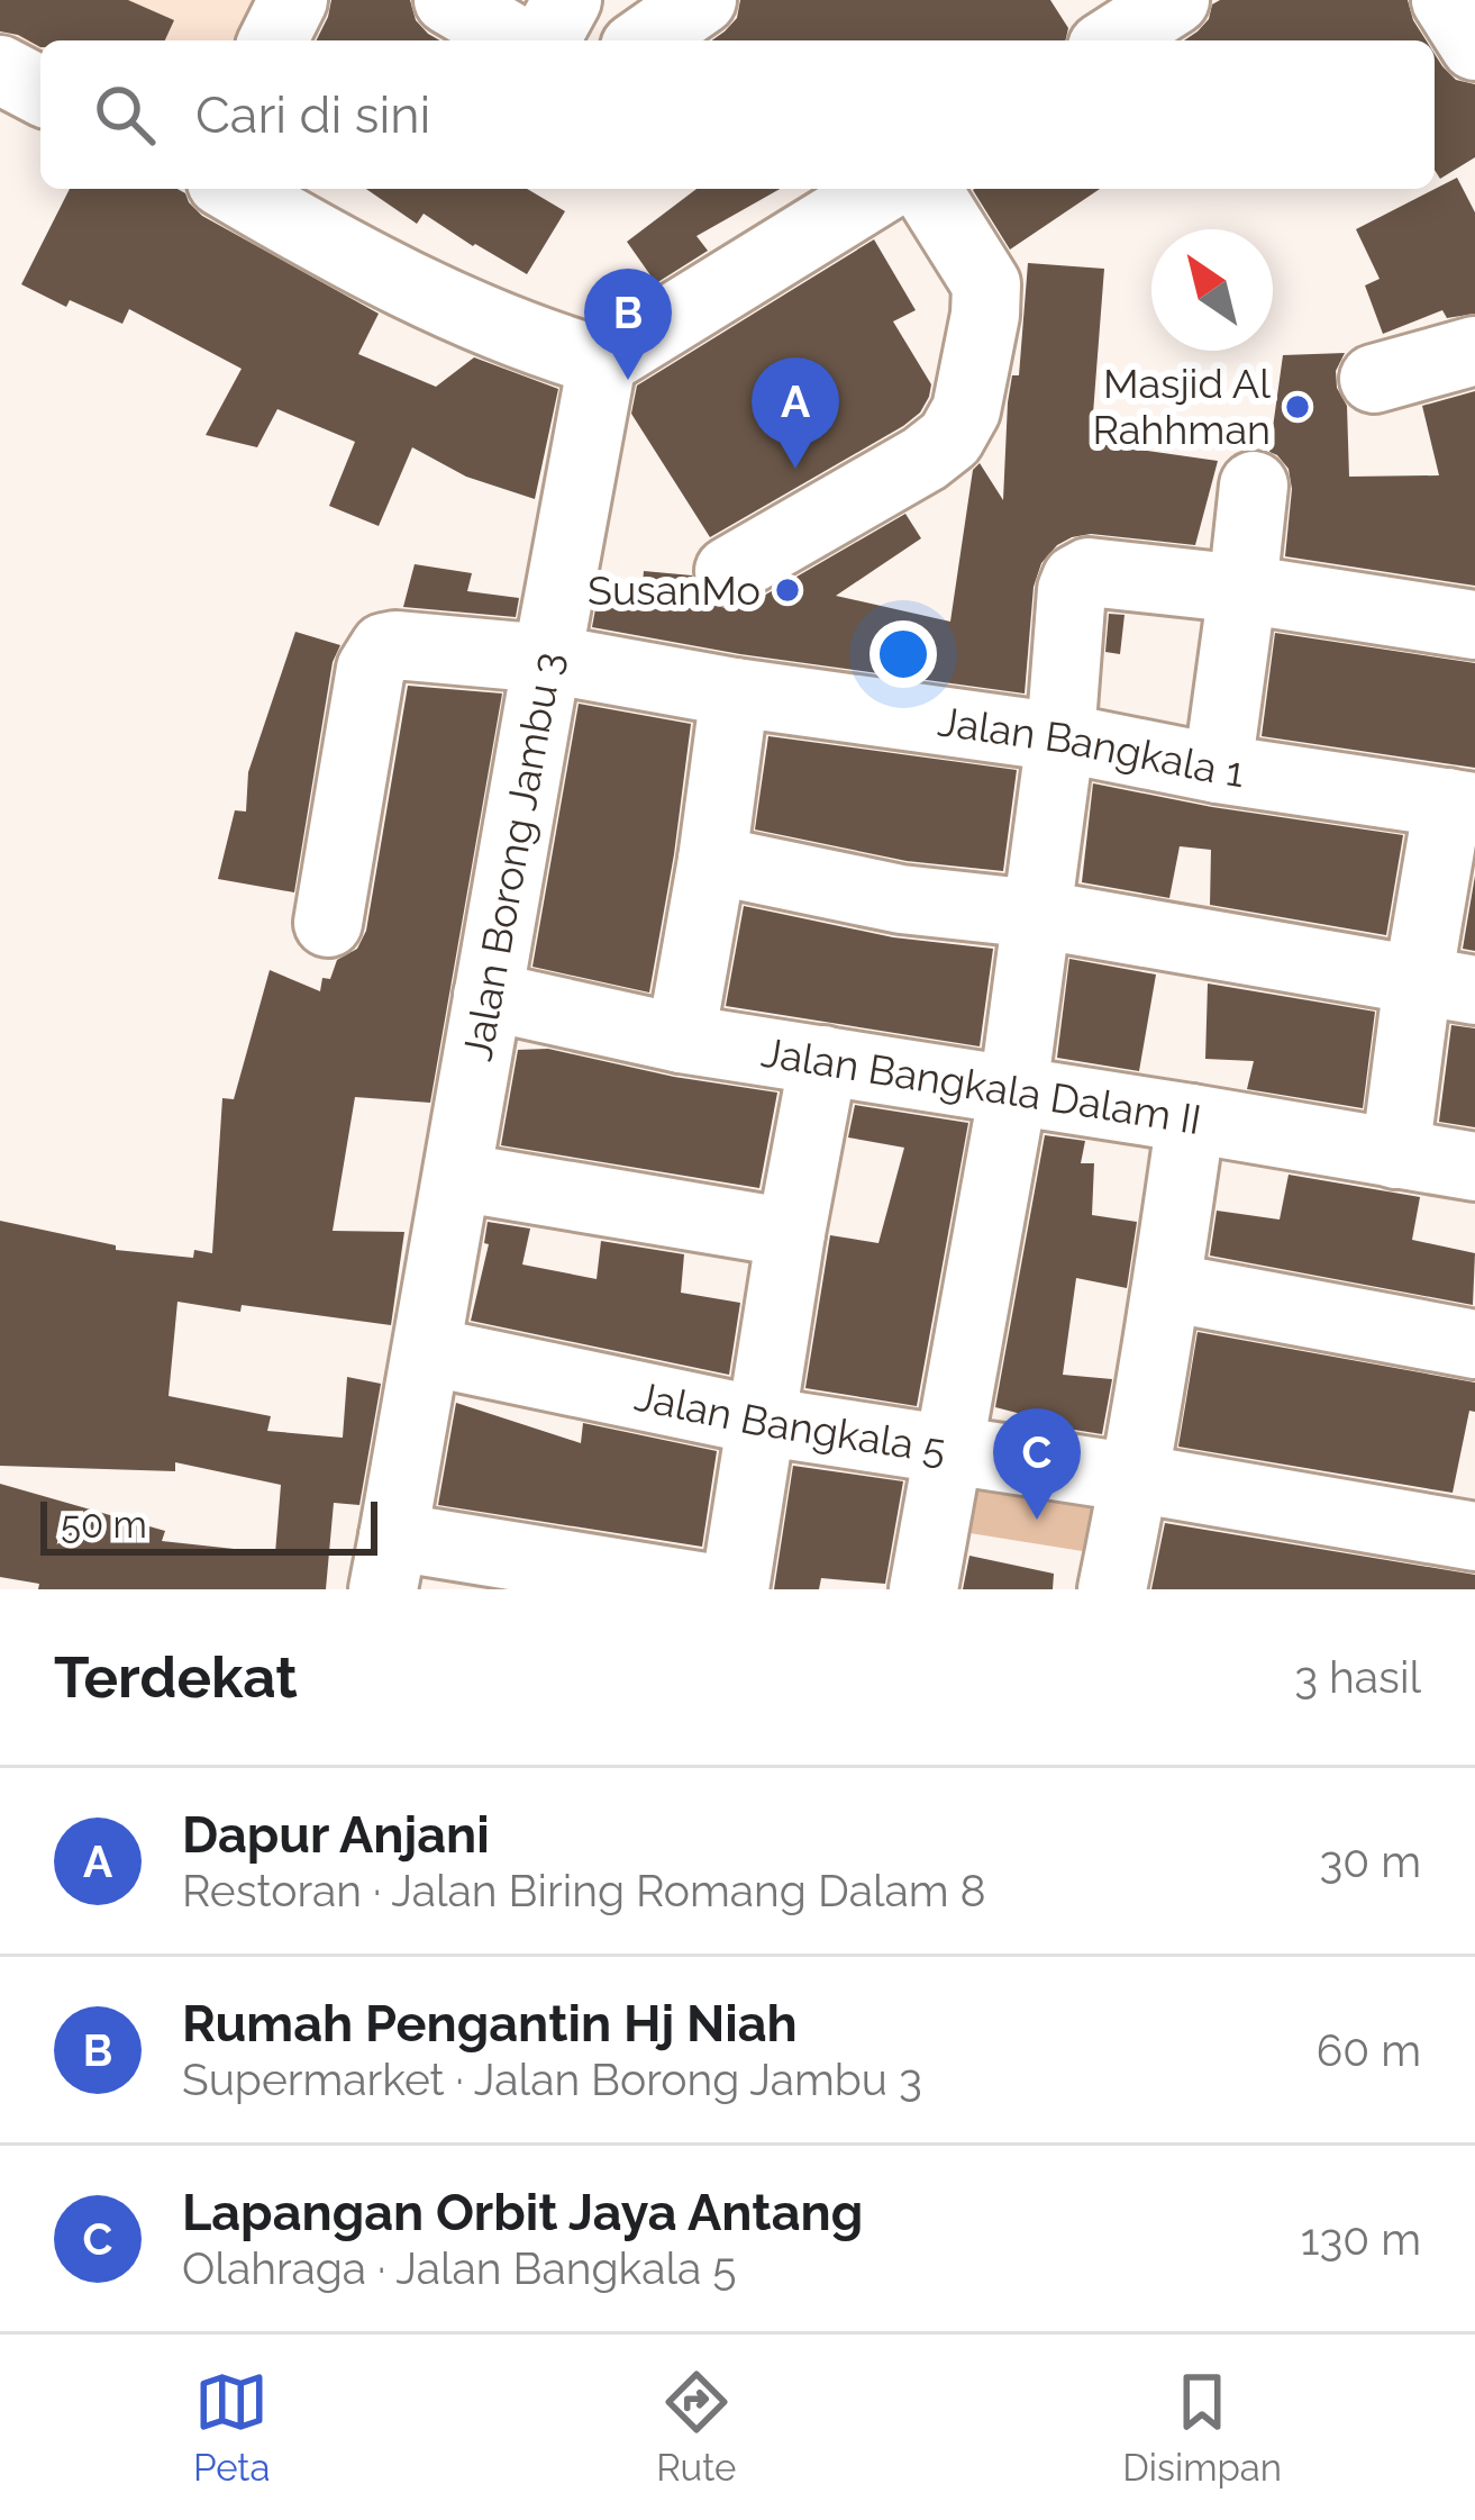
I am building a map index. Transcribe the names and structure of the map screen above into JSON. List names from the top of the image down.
{
  "streets": {
    "street": [
      "Jalan Bangkala 1",
      "Jalan Borong Jambu 3",
      "Jalan Bangkala Dalam II",
      "Jalan Bangkala 5"
    ]
  },
  "crossings": [
    ["Jalan Bangkala 1", "Jalan Borong Jambu 3"],
    ["Jalan Borong Jambu 3", "Jalan Bangkala Dalam II"],
    ["Jalan Borong Jambu 3", "Jalan Bangkala 5"]
  ],
  "places": ["Masjid Al Rahhman", "SusanMo"],
  "scale_bar": "50 m",
  "north": "top left",
  "page": {
    "search": "Cari di sini",
    "pins": ["B", "A", "C"],
    "scale": "50 m",
    "heading": ["Terdekat", "3 hasil"],
    "list": [
      {
        "mark": "A",
        "name": "Dapur Anjani",
        "note": "Restoran · Jalan Biring Romang Dalam 8",
        "value": "30 m"
      },
      {
        "mark": "B",
        "name": "Rumah Pengantin Hj Niah",
        "note": "Supermarket · Jalan Borong Jambu 3",
        "value": "60 m"
      },
      {
        "mark": "C",
        "name": "Lapangan Orbit Jaya Antang",
        "note": "Olahraga · Jalan Bangkala 5",
        "value": "130 m"
      }
    ],
    "nav": ["Peta", "Rute", "Disimpan"]
  }
}
